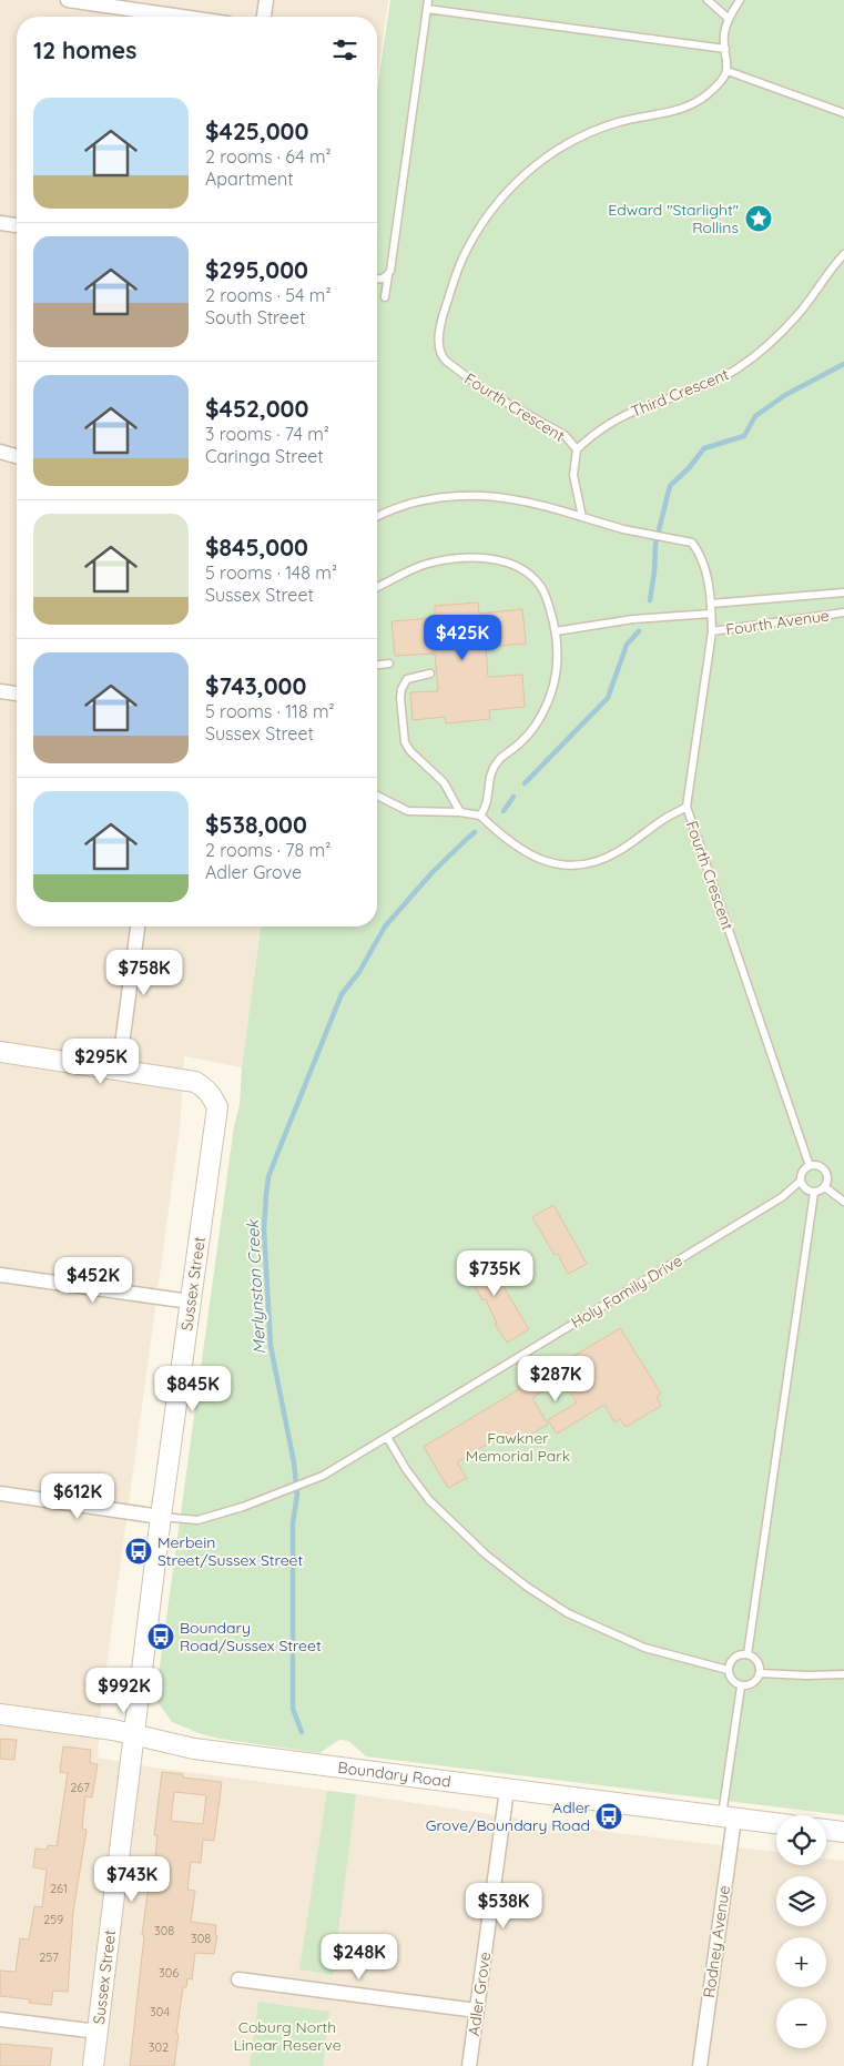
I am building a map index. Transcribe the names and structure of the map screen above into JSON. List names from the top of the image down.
{
  "streets": {
    "street": [
      "Sussex Street",
      "Boundary Road",
      "Rodney Avenue",
      "Adler Grove"
    ],
    "lane": [
      "Third Crescent",
      "Fourth Crescent",
      "Fourth Avenue",
      "Holy Family Drive"
    ]
  },
  "crossings": [
    ["Third Crescent", "Fourth Crescent"],
    ["Fourth Crescent", "Fourth Avenue"],
    ["Fourth Crescent", "Holy Family Drive"],
    ["Sussex Street", "Holy Family Drive"],
    ["Sussex Street", "Boundary Road"],
    ["Boundary Road", "Rodney Avenue"],
    ["Boundary Road", "Adler Grove"]
  ],
  "water": ["Merlynston Creek"],
  "parks": ["Fawkner Memorial Park", "Coburg North Linear Reserve"],
  "places": {
    "place": ["Edward \"Starlight\" Rollins"],
    "bus stop": ["Merbein Street/Sussex Street", "Boundary Road/Sussex Street", "Adler Grove/Boundary Road"]
  },
  "house_numbers": [
    "267",
    "261",
    "259",
    "308",
    "308",
    "257",
    "306",
    "304",
    "302"
  ],
  "page": {
    "heading": "12 homes",
    "list": [
      {
        "name": "$425,000",
        "note": "2 rooms · 64 m² · Apartment"
      },
      {
        "name": "$295,000",
        "note": "2 rooms · 54 m² · South Street"
      },
      {
        "name": "$452,000",
        "note": "3 rooms · 74 m² · Caringa Street"
      },
      {
        "name": "$845,000",
        "note": "5 rooms · 148 m² · Sussex Street"
      },
      {
        "name": "$743,000",
        "note": "5 rooms · 118 m² · Sussex Street"
      },
      {
        "name": "$538,000",
        "note": "2 rooms · 78 m² · Adler Grove"
      }
    ],
    "price": [
      "$425K",
      "$758K",
      "$295K",
      "$735K",
      "$452K",
      "$287K",
      "$845K",
      "$612K",
      "$992K",
      "$743K",
      "$538K",
      "$248K"
    ],
    "map_buttons": ["+", "−"]
  }
}
